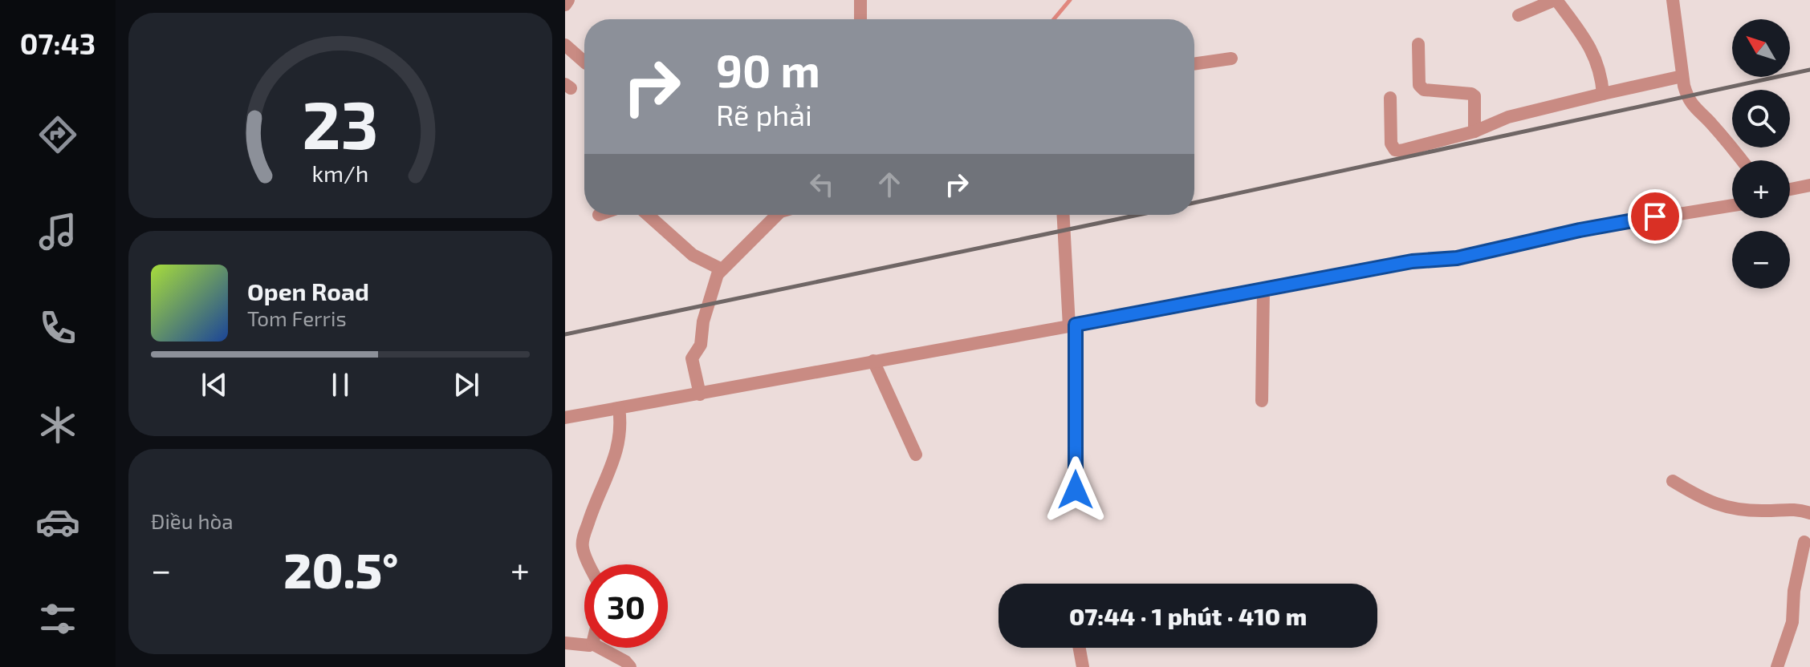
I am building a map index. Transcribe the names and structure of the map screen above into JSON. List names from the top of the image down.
{
  "north": "top left",
  "page": {
    "tabs": "07:43",
    "map_buttons": ["+", "−"],
    "turn": ["90 m", "Rẽ phải"],
    "song": ["Open Road", "Tom Ferris"],
    "tile": "Điều hòa",
    "heat": ["−", "20.5°", "+"],
    "limit": "30",
    "trip": "07:44 · 1 phút · 410 m",
    "gauge": ["23", "km/h"]
  }
}
